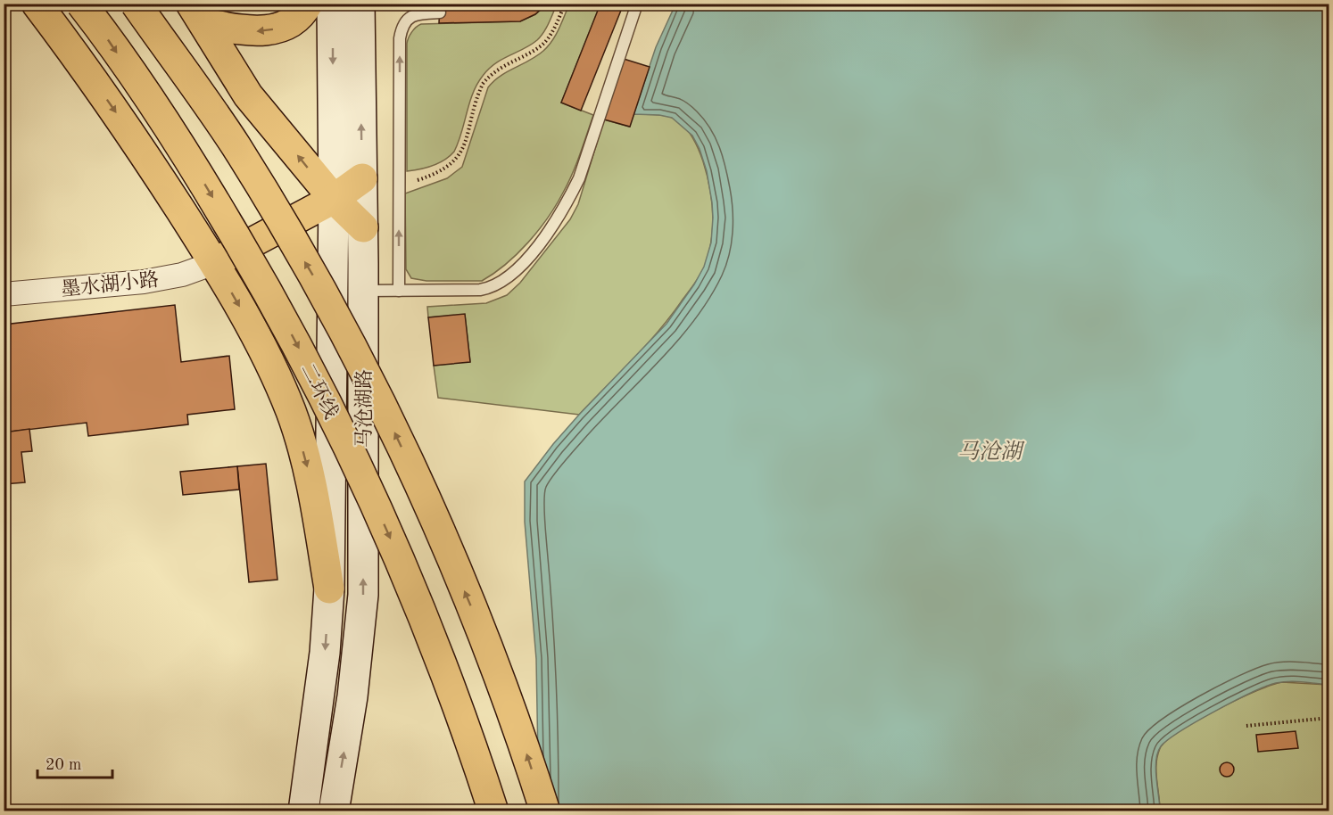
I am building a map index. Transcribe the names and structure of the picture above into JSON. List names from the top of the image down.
{
  "streets": {
    "highway": ["二环线"],
    "main road": ["马沧湖路"],
    "street": ["墨水湖小路"]
  },
  "water": ["马沧湖"],
  "scale_bar": "20 m"
}
